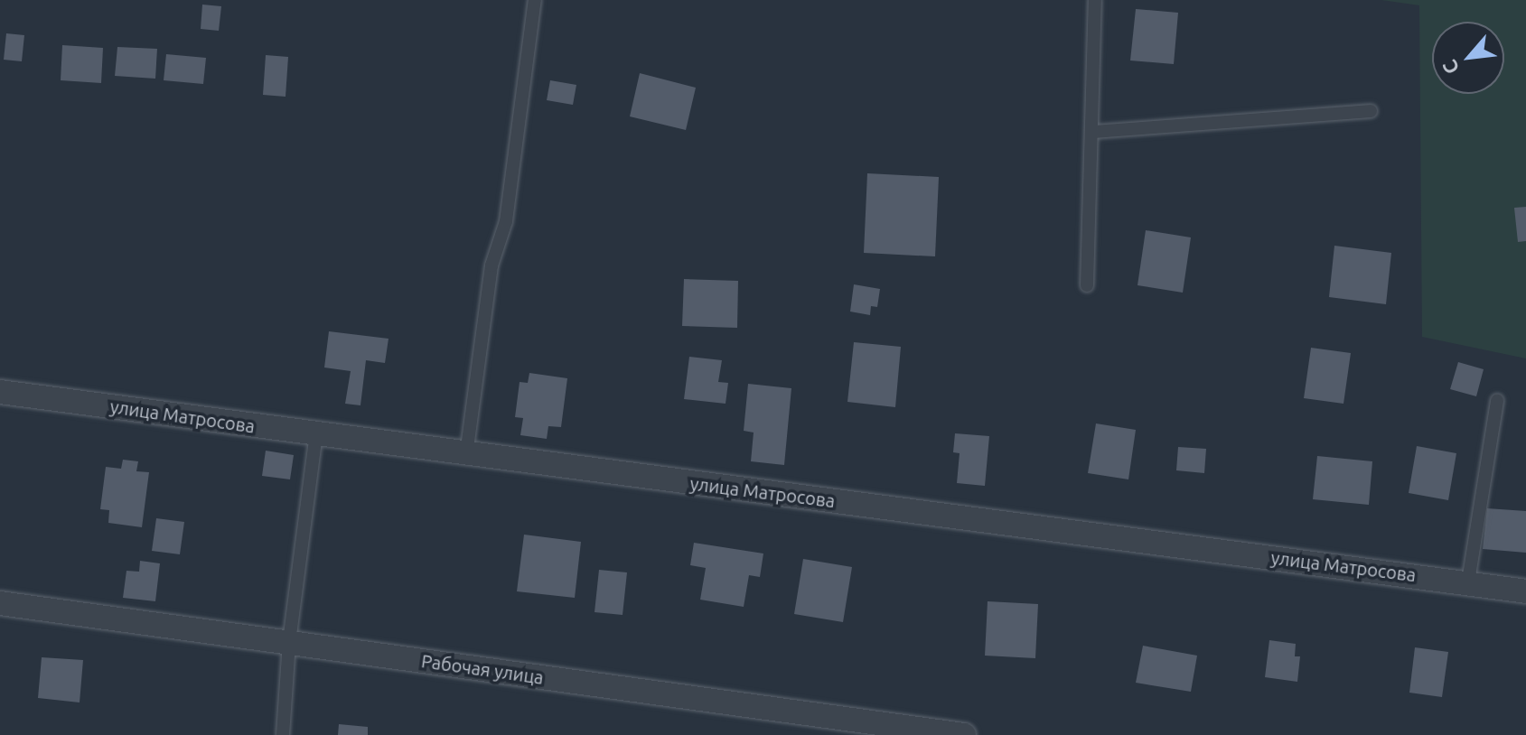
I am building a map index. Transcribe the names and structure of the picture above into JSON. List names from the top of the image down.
{
  "streets": {
    "street": ["улица Матросова", "Рабочая улица"]
  },
  "north": "bottom left"
}
